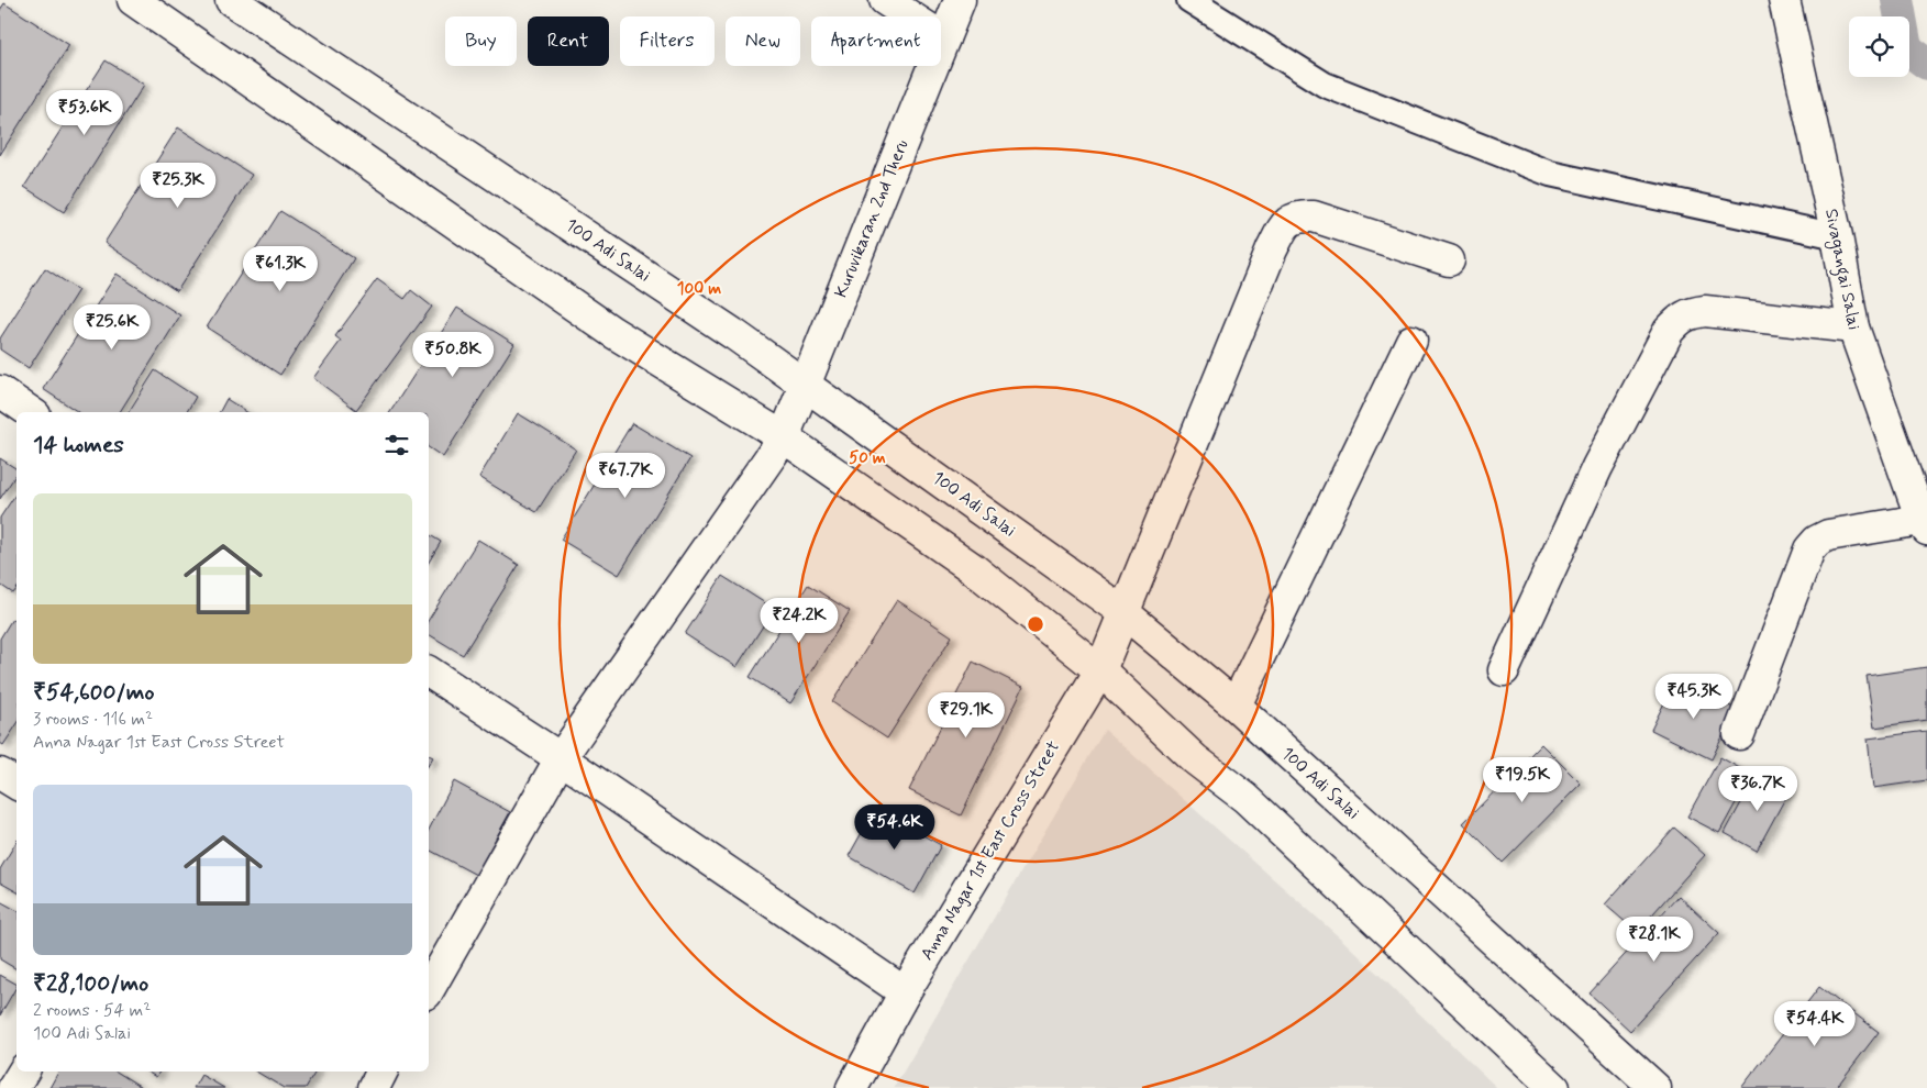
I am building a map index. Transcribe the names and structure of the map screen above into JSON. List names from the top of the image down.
{
  "streets": {
    "street": [
      "Kuruvikaran 2nd Theru",
      "100 Adi Salai",
      "Sivagangai Salai",
      "Anna Nagar 1st East Cross Street"
    ]
  },
  "crossings": [
    ["Kuruvikaran 2nd Theru", "100 Adi Salai"],
    ["100 Adi Salai", "Anna Nagar 1st East Cross Street"]
  ],
  "page": {
    "chip": [
      "Buy",
      "Rent",
      "Filters",
      "New",
      "Apartment"
    ],
    "price": [
      "₹53.6K",
      "₹25.3K",
      "₹61.3K",
      "₹25.6K",
      "₹50.8K",
      "₹67.7K",
      "₹24.2K",
      "₹45.3K",
      "₹29.1K",
      "₹19.5K",
      "₹36.7K",
      "₹54.6K",
      "₹28.1K",
      "₹54.4K"
    ],
    "heading": "14 homes",
    "list": [
      {
        "name": "₹54,600/mo",
        "note": "3 rooms · 116 m² · Anna Nagar 1st East Cross Street"
      },
      {
        "name": "₹28,100/mo",
        "note": "2 rooms · 54 m² · 100 Adi Salai"
      }
    ]
  },
  "rings": ["100 m", "50 m"]
}
